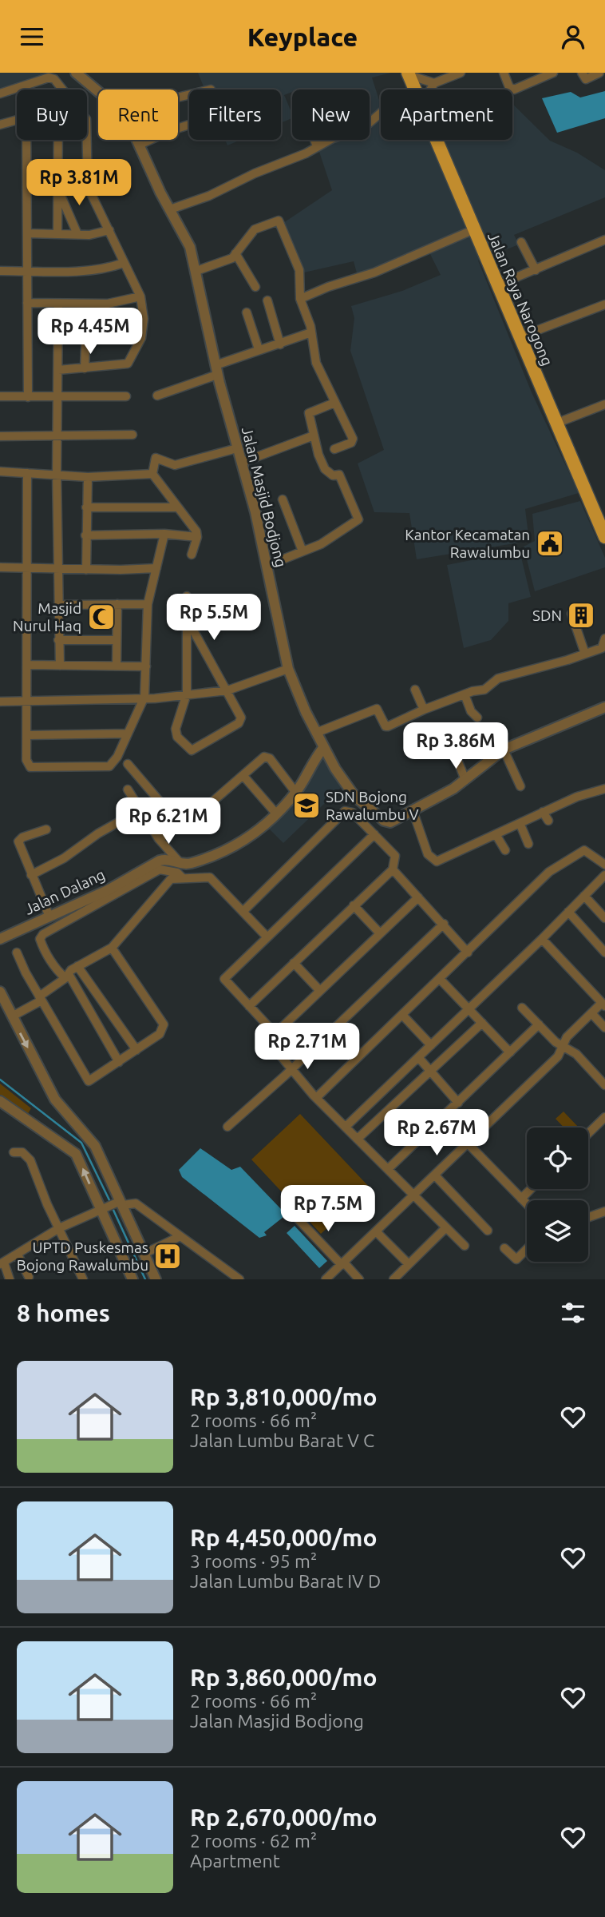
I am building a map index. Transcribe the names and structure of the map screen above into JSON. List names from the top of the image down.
{
  "streets": {
    "main road": ["Jalan Raya Narogong"],
    "street": ["Jalan Masjid Bodjong", "Jalan Dalang"]
  },
  "crossings": [
    ["Jalan Masjid Bodjong", "Jalan Dalang"]
  ],
  "places": {
    "public building": ["Kantor Kecamatan Rawalumbu"],
    "building": ["SDN"],
    "mosque": ["Masjid Nurul Haq"],
    "school or university": ["SDN Bojong Rawalumbu V"],
    "hospital": ["UPTD Puskesmas Bojong Rawalumbu"]
  },
  "page": {
    "header": "Keyplace",
    "chip": [
      "Buy",
      "Rent",
      "Filters",
      "New",
      "Apartment"
    ],
    "price": [
      "Rp 3.81M",
      "Rp 4.45M",
      "Rp 5.5M",
      "Rp 3.86M",
      "Rp 6.21M",
      "Rp 2.71M",
      "Rp 2.67M",
      "Rp 7.5M"
    ],
    "heading": "8 homes",
    "list": [
      {
        "name": "Rp 3,810,000/mo",
        "note": "2 rooms · 66 m² · Jalan Lumbu Barat V C"
      },
      {
        "name": "Rp 4,450,000/mo",
        "note": "3 rooms · 95 m² · Jalan Lumbu Barat IV D"
      },
      {
        "name": "Rp 3,860,000/mo",
        "note": "2 rooms · 66 m² · Jalan Masjid Bodjong"
      },
      {
        "name": "Rp 2,670,000/mo",
        "note": "2 rooms · 62 m² · Apartment"
      }
    ]
  }
}
